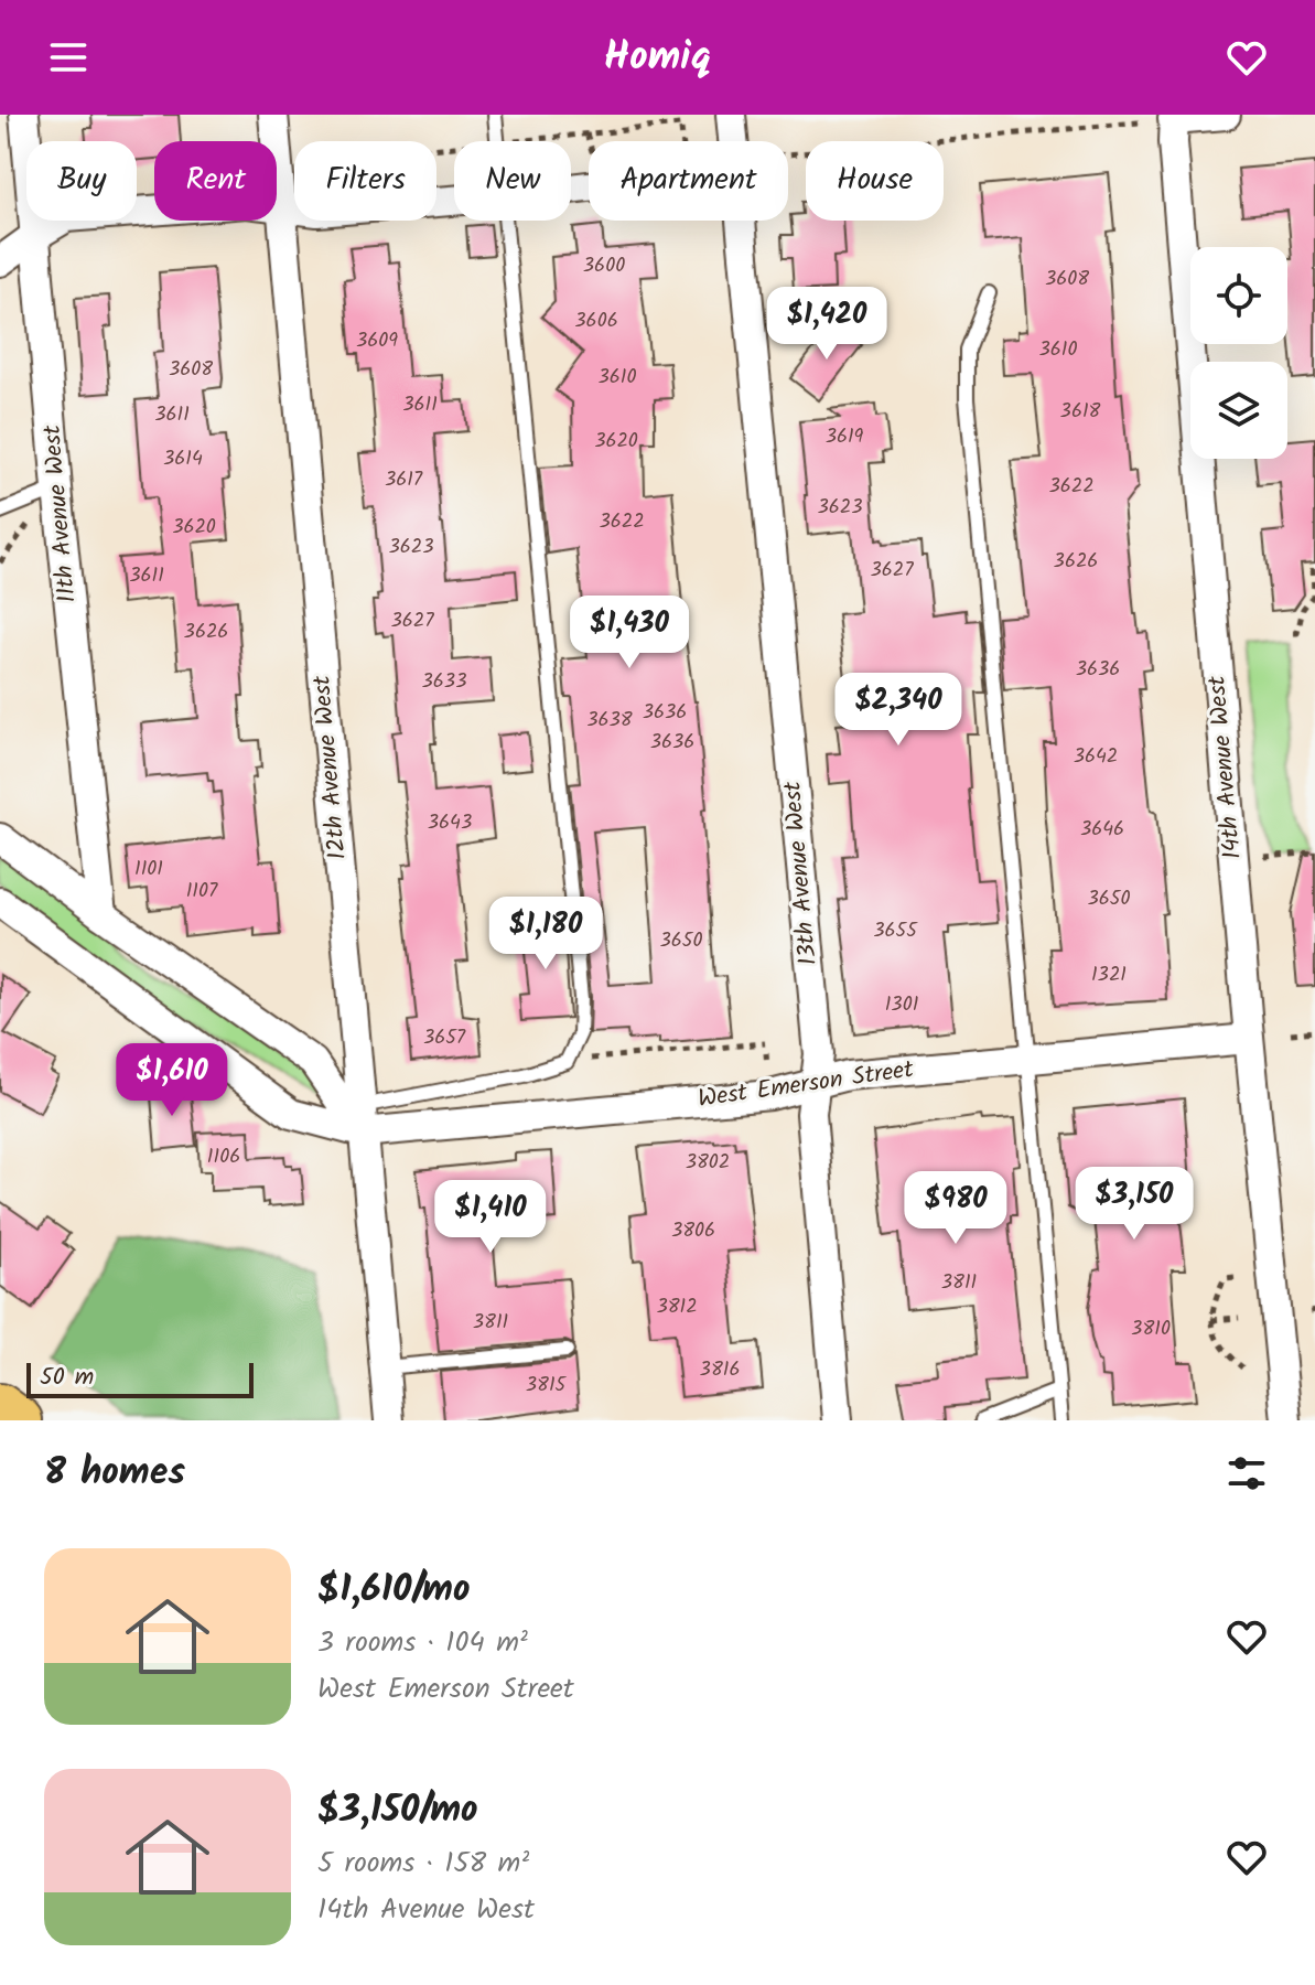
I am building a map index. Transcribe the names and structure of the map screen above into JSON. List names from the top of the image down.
{
  "streets": {
    "street": [
      "11th Avenue West",
      "12th Avenue West",
      "14th Avenue West",
      "13th Avenue West",
      "West Emerson Street"
    ]
  },
  "crossings": [
    ["12th Avenue West", "West Emerson Street"],
    ["14th Avenue West", "West Emerson Street"],
    ["13th Avenue West", "West Emerson Street"]
  ],
  "house_numbers": [
    "3600",
    "3608",
    "3606",
    "3609",
    "3610",
    "3608",
    "3610",
    "3611",
    "3618",
    "3611",
    "3619",
    "3620",
    "3614",
    "3617",
    "3622",
    "3623",
    "3622",
    "3620",
    "3623",
    "3626",
    "3627",
    "3611",
    "3627",
    "3626",
    "3636",
    "3633",
    "3636",
    "3638",
    "3636",
    "3642",
    "3643",
    "3646",
    "1101",
    "1107",
    "3650",
    "3655",
    "3650",
    "1321",
    "1301",
    "3657",
    "1106",
    "3802",
    "3806",
    "3811",
    "3812",
    "3811",
    "3810",
    "3816",
    "3815"
  ],
  "scale_bar": "50 m",
  "page": {
    "header": "Homiq",
    "chip": [
      "Buy",
      "Rent",
      "Filters",
      "New",
      "Apartment",
      "House"
    ],
    "price": [
      "$1,420",
      "$1,430",
      "$2,340",
      "$1,180",
      "$1,610",
      "$3,150",
      "$980",
      "$1,410"
    ],
    "scale": "50 m",
    "heading": "8 homes",
    "list": [
      {
        "name": "$1,610/mo",
        "note": "3 rooms · 104 m² · West Emerson Street"
      },
      {
        "name": "$3,150/mo",
        "note": "5 rooms · 158 m² · 14th Avenue West"
      }
    ]
  }
}
